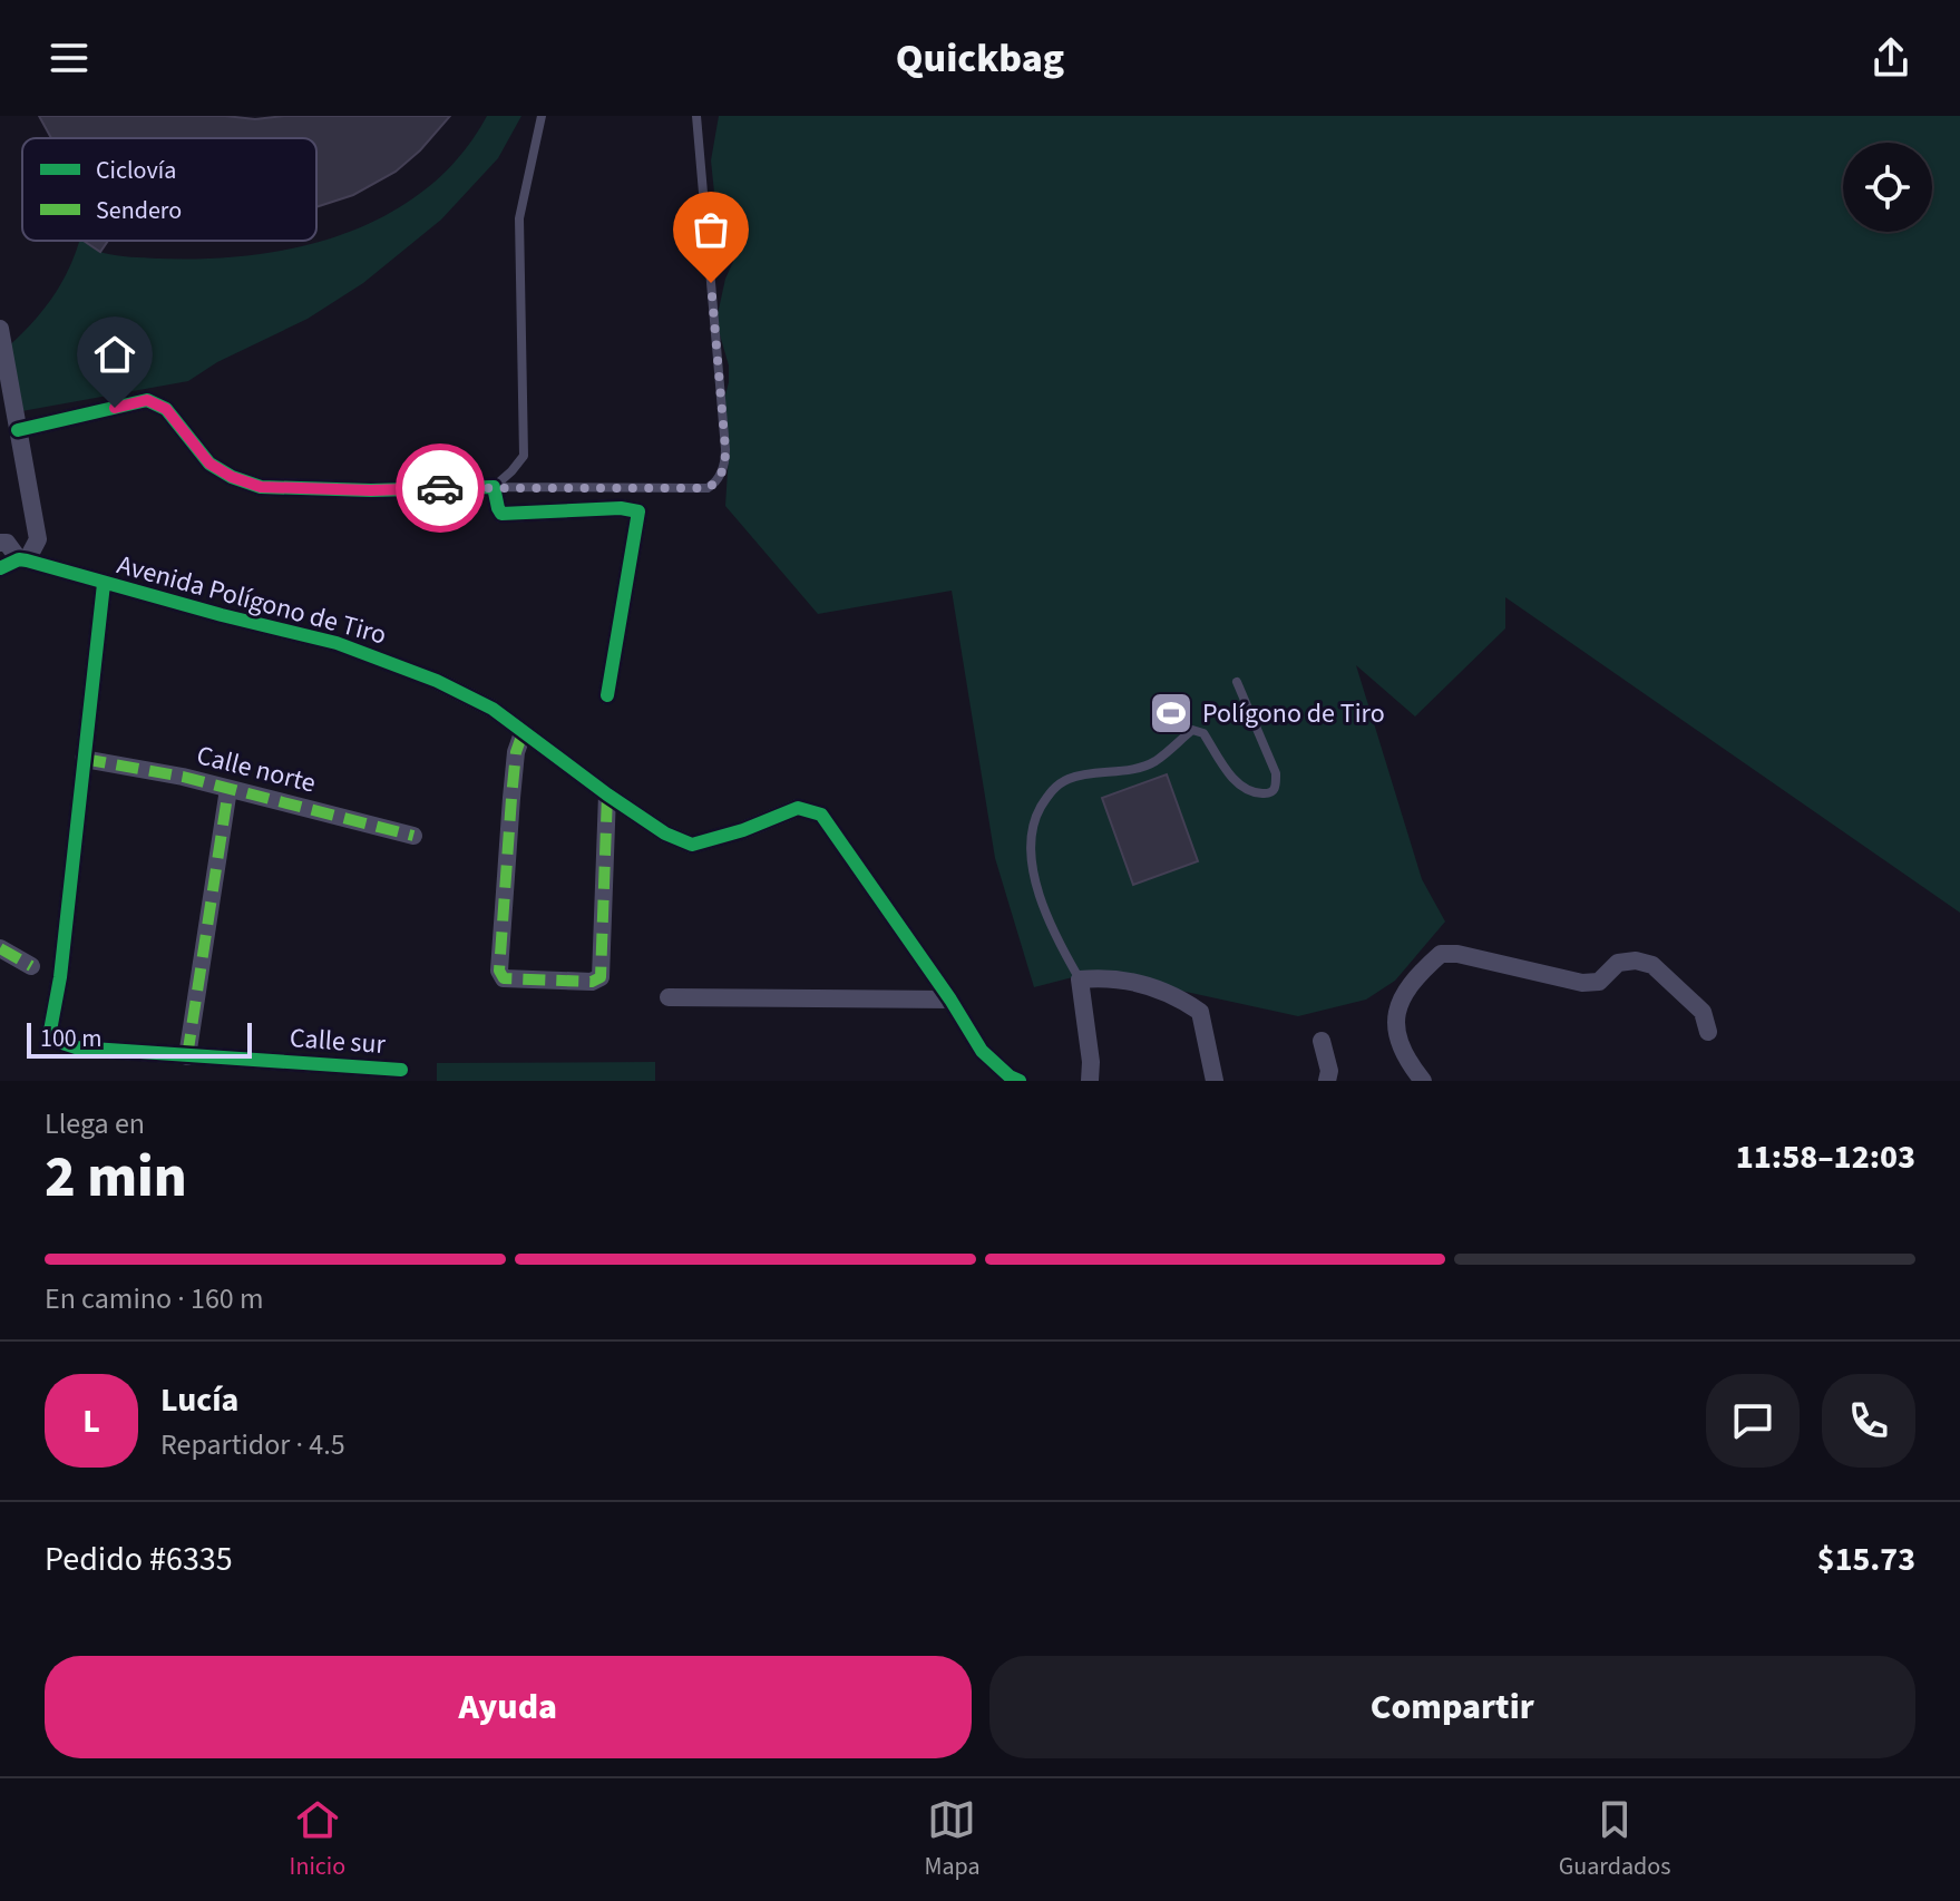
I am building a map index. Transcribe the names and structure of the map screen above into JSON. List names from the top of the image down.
{
  "streets": {
    "street": ["Avenida Polígono de Tiro", "Calle norte", "Calle sur"]
  },
  "crossings": [
    ["Calle norte", "Calle sur"]
  ],
  "places": {
    "sports": ["Polígono de Tiro"]
  },
  "legend": ["Ciclovía", "Sendero"],
  "scale_bar": "100 m",
  "page": {
    "header": "Quickbag",
    "scale": "100 m",
    "heading": ["2 min", "Llega en", "11:58–12:03"],
    "panel": [
      "Lucía",
      "Repartidor · 4.5",
      "Pedido #6335",
      "$15.73"
    ],
    "bar": "En camino · 160 m",
    "round": "L",
    "buttons": ["Ayuda", "Compartir"],
    "tabs": ["Inicio", "Mapa", "Guardados"]
  }
}
